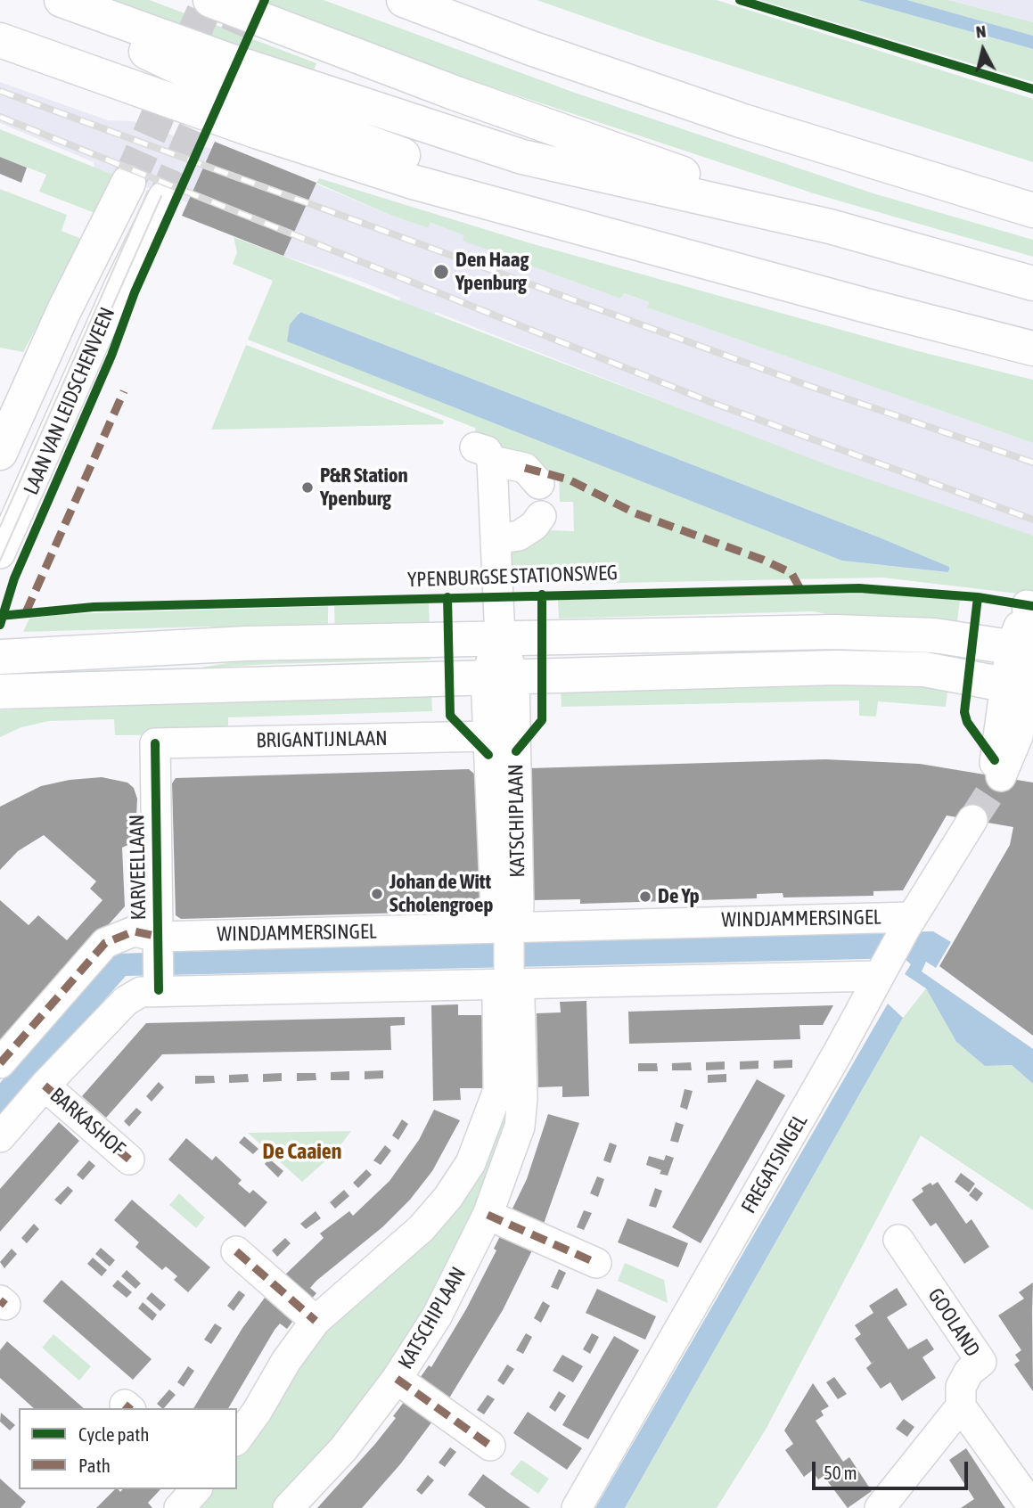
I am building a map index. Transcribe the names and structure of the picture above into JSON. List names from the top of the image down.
{
  "streets": {
    "main road": ["LAAN VAN LEIDSCHENVEEN"],
    "street": [
      "BRIGANTIJNLAAN",
      "KATSCHIPLAAN",
      "KARVEELLAAN",
      "WINDJAMMERSINGEL",
      "BARKASHOF",
      "FREGATSINGEL",
      "GOOLAND"
    ],
    "cycle path": ["YPENBURGSE STATIONSWEG"]
  },
  "crossings": [
    ["BRIGANTIJNLAAN", "KATSCHIPLAAN"],
    ["BRIGANTIJNLAAN", "KARVEELLAAN"],
    ["KATSCHIPLAAN", "WINDJAMMERSINGEL"],
    ["KARVEELLAAN", "WINDJAMMERSINGEL"],
    ["WINDJAMMERSINGEL", "BARKASHOF"],
    ["WINDJAMMERSINGEL", "FREGATSINGEL"]
  ],
  "districts": ["De Caaien"],
  "places": [
    "Den Haag Ypenburg",
    "P&R Station Ypenburg",
    "Johan de Witt Scholengroep",
    "De Yp"
  ],
  "legend": ["Cycle path", "Path"],
  "scale_bar": "50 m",
  "north": "top"
}
